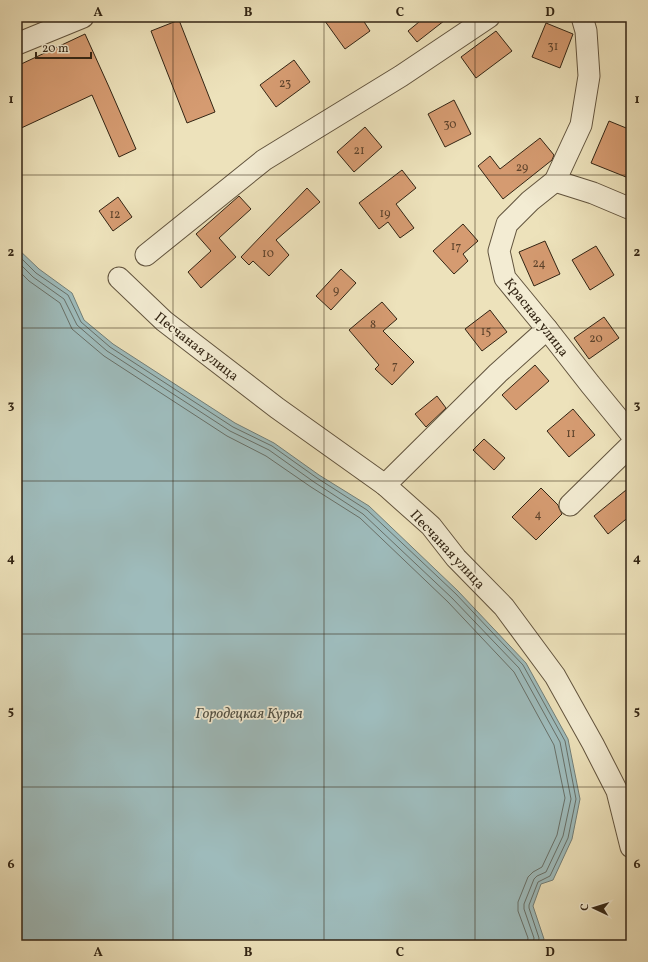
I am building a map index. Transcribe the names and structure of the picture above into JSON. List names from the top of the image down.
{
  "streets": {
    "street": ["Красная улица", "Песчаная улица"]
  },
  "water": ["Городецкая Курья"],
  "house_numbers": [
    "31",
    "23",
    "30",
    "21",
    "29",
    "19",
    "12",
    "17",
    "10",
    "24",
    "9",
    "8",
    "15",
    "20",
    "7",
    "11",
    "4"
  ],
  "scale_bar": "20 m",
  "north": "left",
  "grid": {
    "columns": [
      "A",
      "B",
      "C",
      "D"
    ],
    "rows": [
      "1",
      "2",
      "3",
      "4",
      "5",
      "6"
    ]
  }
}
